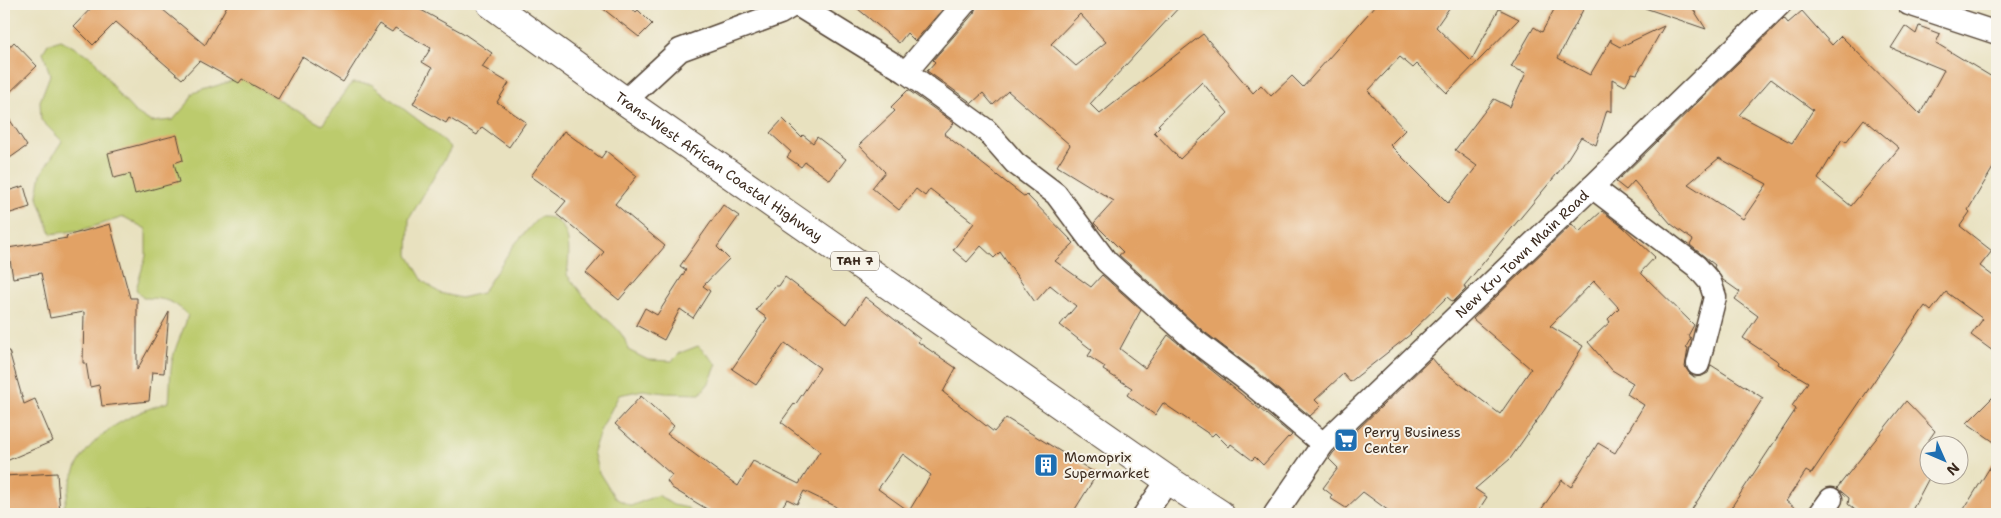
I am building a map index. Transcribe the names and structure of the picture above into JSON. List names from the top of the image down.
{
  "streets": {
    "highway": ["Trans-West African Coastal Highway", "TAH 7"],
    "street": ["New Kru Town Main Road"]
  },
  "places": {
    "supermarket": ["Perry Business Center"],
    "building": ["Momoprix Supermarket"]
  },
  "north": "bottom right"
}
